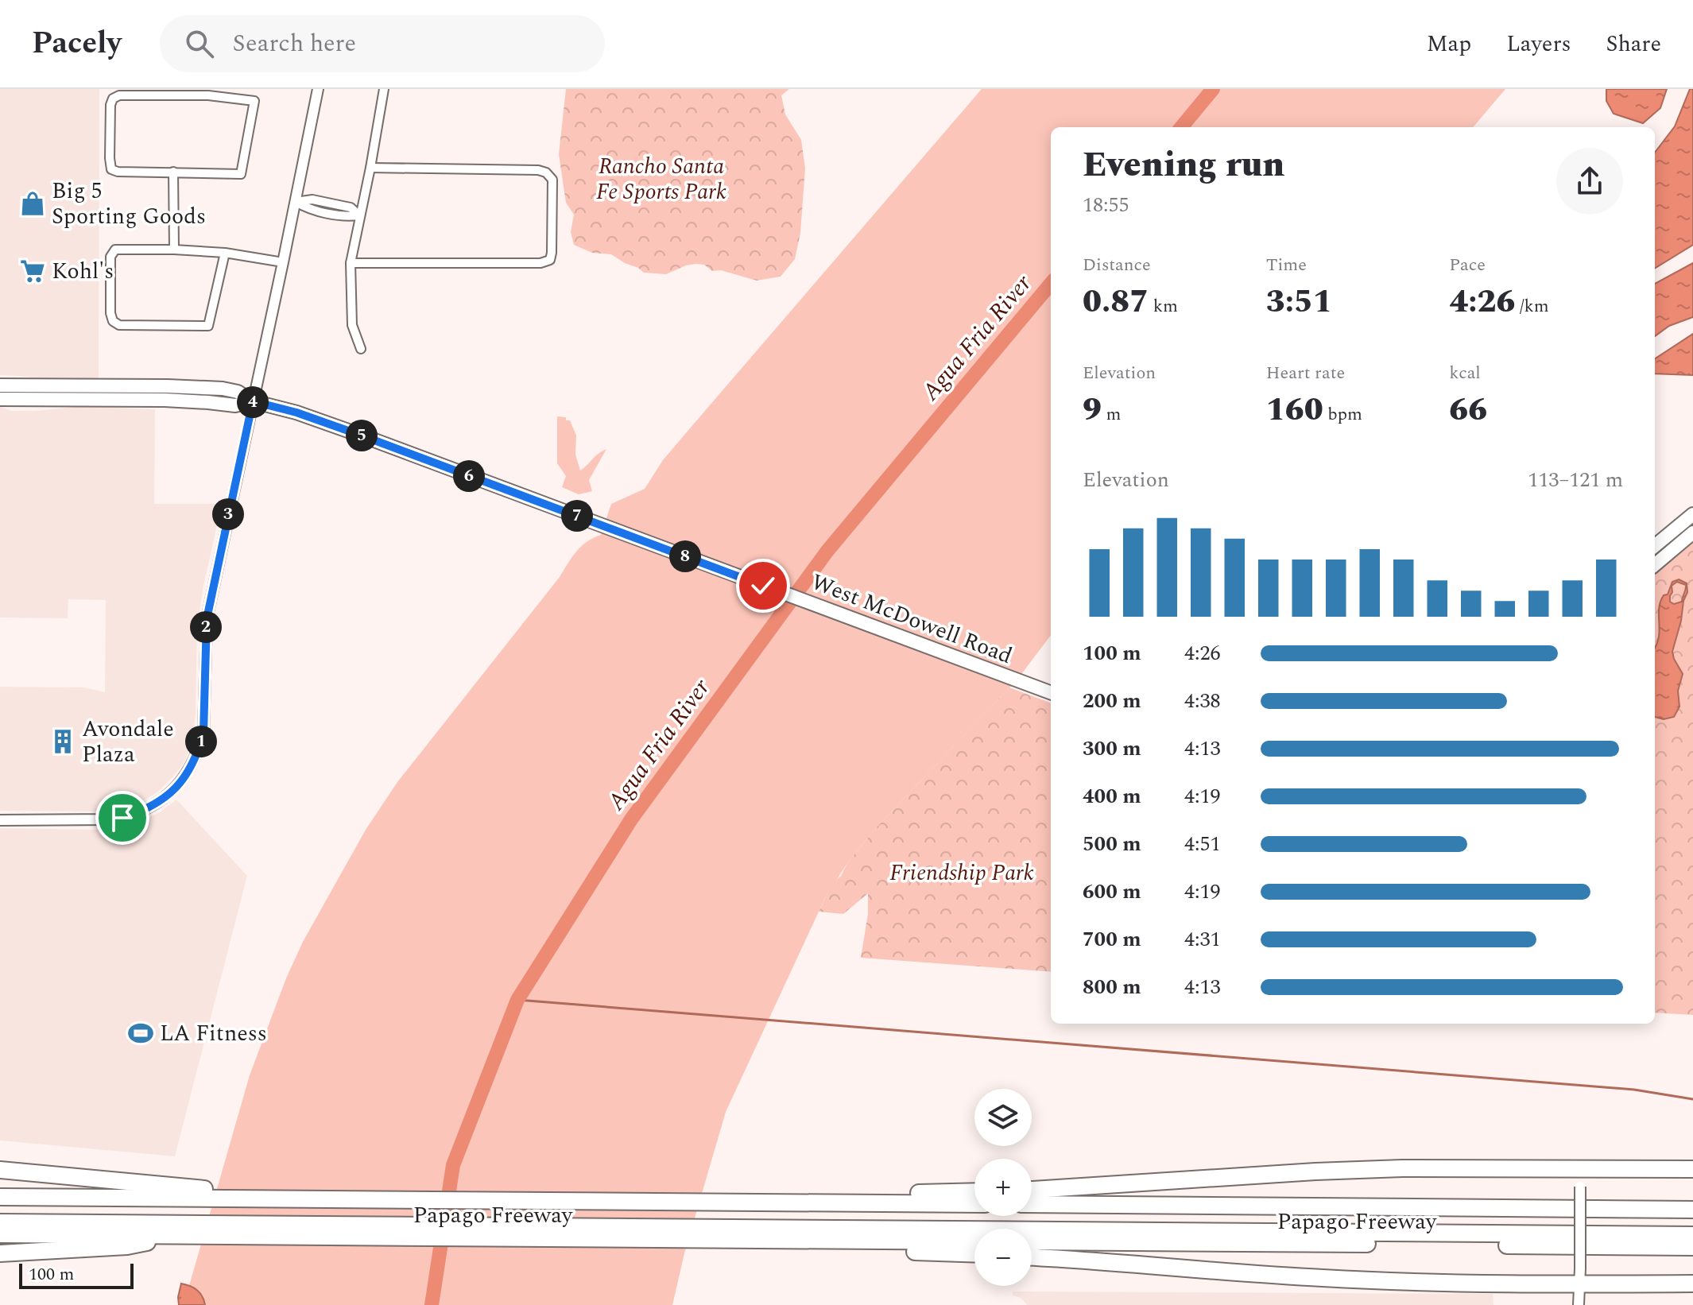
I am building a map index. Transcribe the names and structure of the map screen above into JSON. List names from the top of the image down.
{
  "streets": {
    "highway": ["Papago Freeway"],
    "main road": ["West McDowell Road"]
  },
  "water": ["Agua Fria River"],
  "parks": ["Rancho Santa Fe Sports Park", "Friendship Park"],
  "places": {
    "shop": ["Big 5 Sporting Goods"],
    "supermarket": ["Kohl's"],
    "building": ["Avondale Plaza"],
    "sports": ["LA Fitness"]
  },
  "scale_bar": "100 m",
  "page": {
    "header": "Pacely",
    "search": "Search here",
    "nav": ["Map", "Layers", "Share"],
    "heading": ["Evening run", "18:55"],
    "stats": [
      ["Distance", "0.87 km"],
      ["Time", "3:51"],
      ["Pace", "4:26 /km"],
      ["Elevation", "9 m"],
      ["Heart rate", "160 bpm"],
      ["kcal", "66"]
    ],
    "pins": [
      "4",
      "5",
      "6",
      "3",
      "7",
      "8",
      "2",
      "1"
    ],
    "chart": ["Elevation", "113–121 m"],
    "list": [
      {
        "name": "100 m",
        "note": "4:26"
      },
      {
        "name": "200 m",
        "note": "4:38"
      },
      {
        "name": "300 m",
        "note": "4:13"
      },
      {
        "name": "400 m",
        "note": "4:19"
      },
      {
        "name": "500 m",
        "note": "4:51"
      },
      {
        "name": "600 m",
        "note": "4:19"
      },
      {
        "name": "700 m",
        "note": "4:31"
      },
      {
        "name": "800 m",
        "note": "4:13"
      }
    ],
    "map_buttons": ["+", "−"],
    "scale": "100 m"
  }
}
